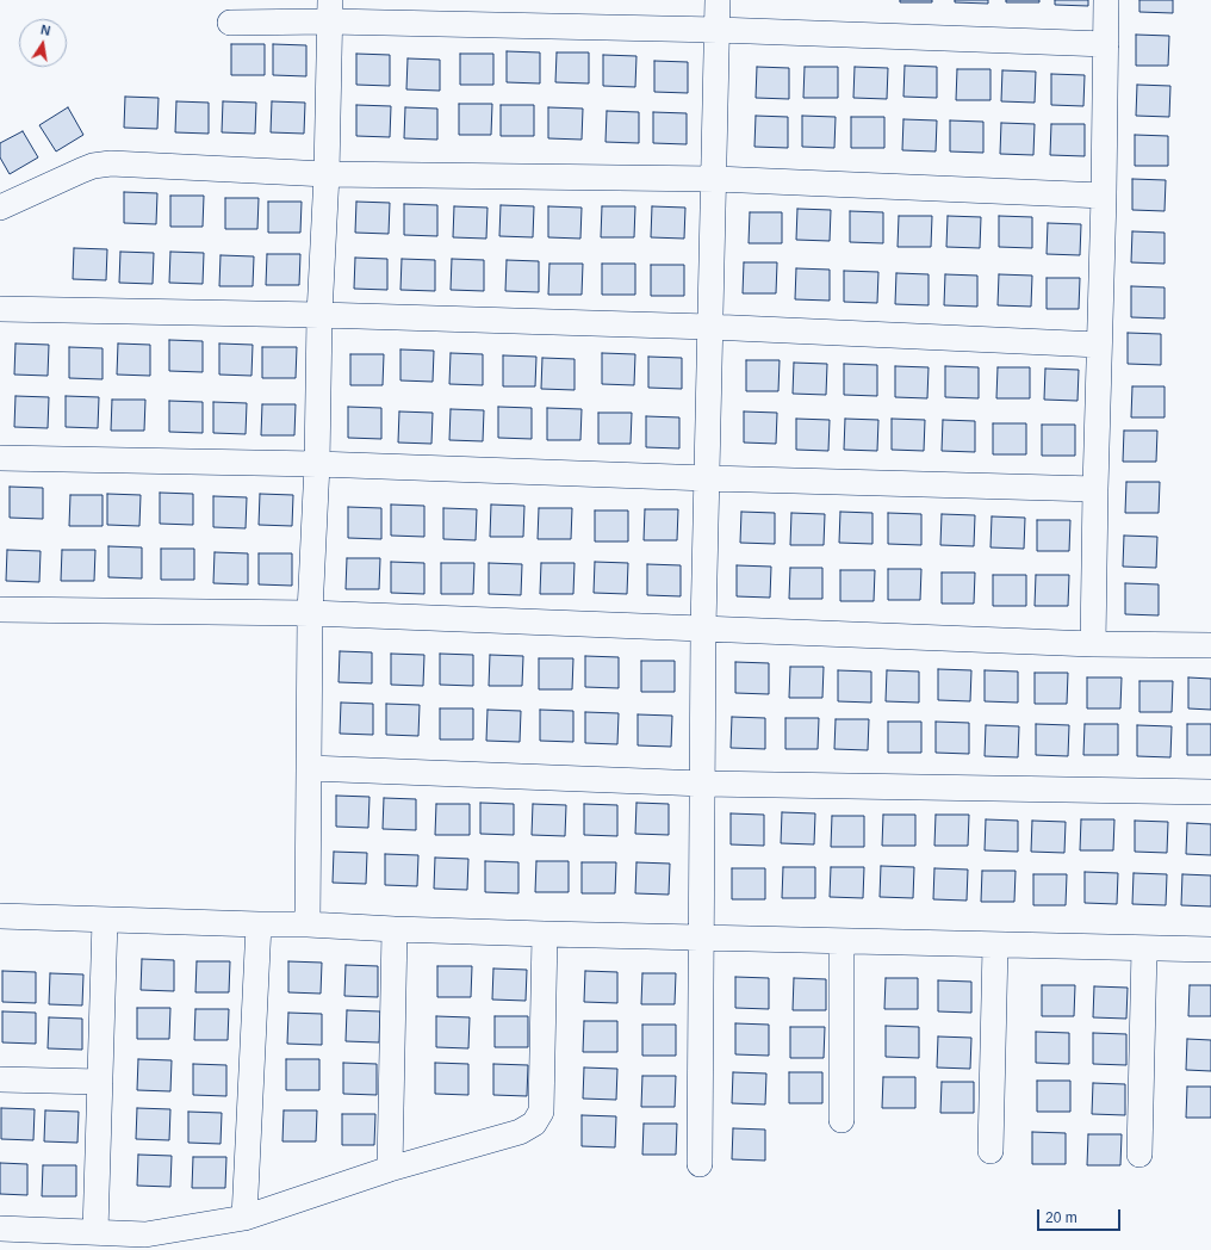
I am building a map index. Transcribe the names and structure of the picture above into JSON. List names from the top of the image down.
{
  "scale_bar": "20 m",
  "north": "top"
}
